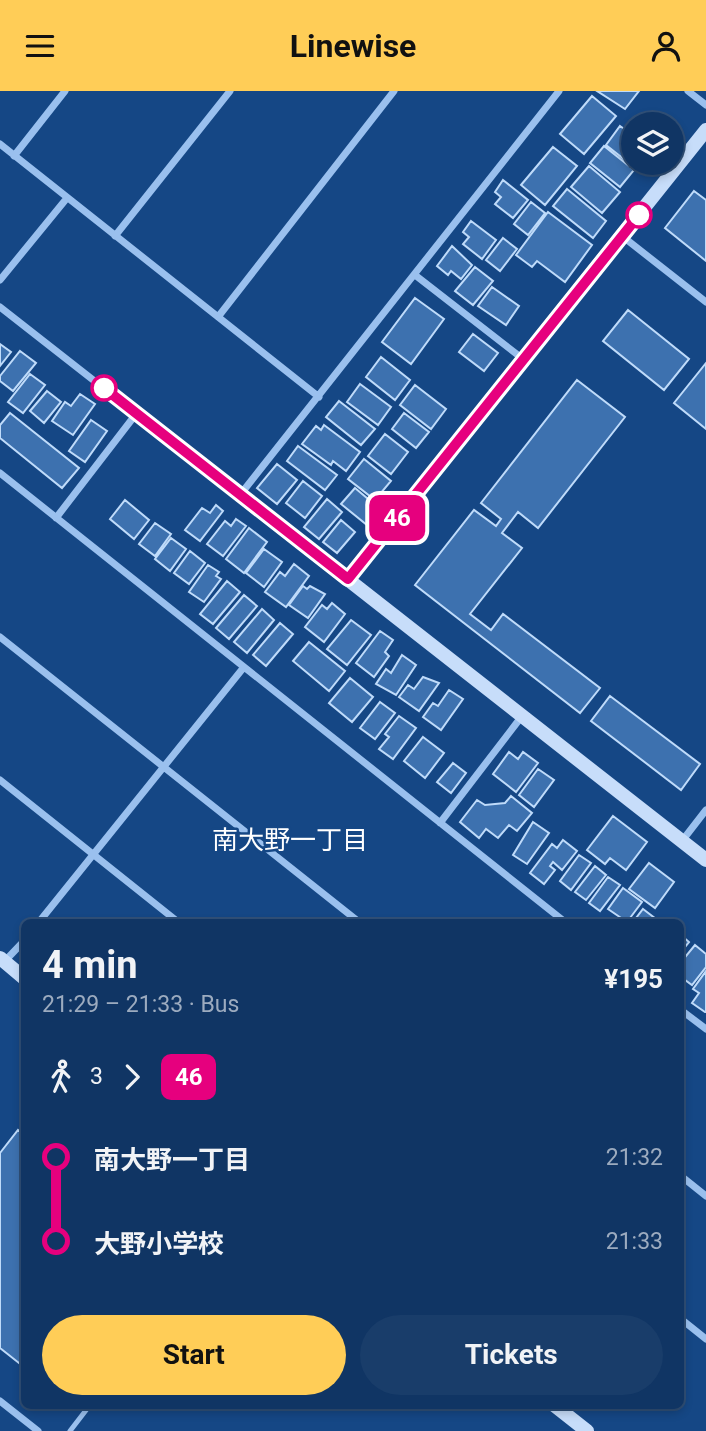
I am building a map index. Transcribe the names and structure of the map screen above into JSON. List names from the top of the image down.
{
  "districts": ["南大野一丁目"],
  "lines": ["bus line 46"],
  "page": {
    "header": "Linewise",
    "on_map": "46",
    "heading": ["4 min", "21:29 – 21:33 · Bus", "¥195"],
    "legs": ["3", "46"],
    "list": [
      {
        "name": "南大野一丁目",
        "value": "21:32"
      },
      {
        "name": "大野小学校",
        "value": "21:33"
      }
    ],
    "buttons": ["Start", "Tickets"]
  }
}
